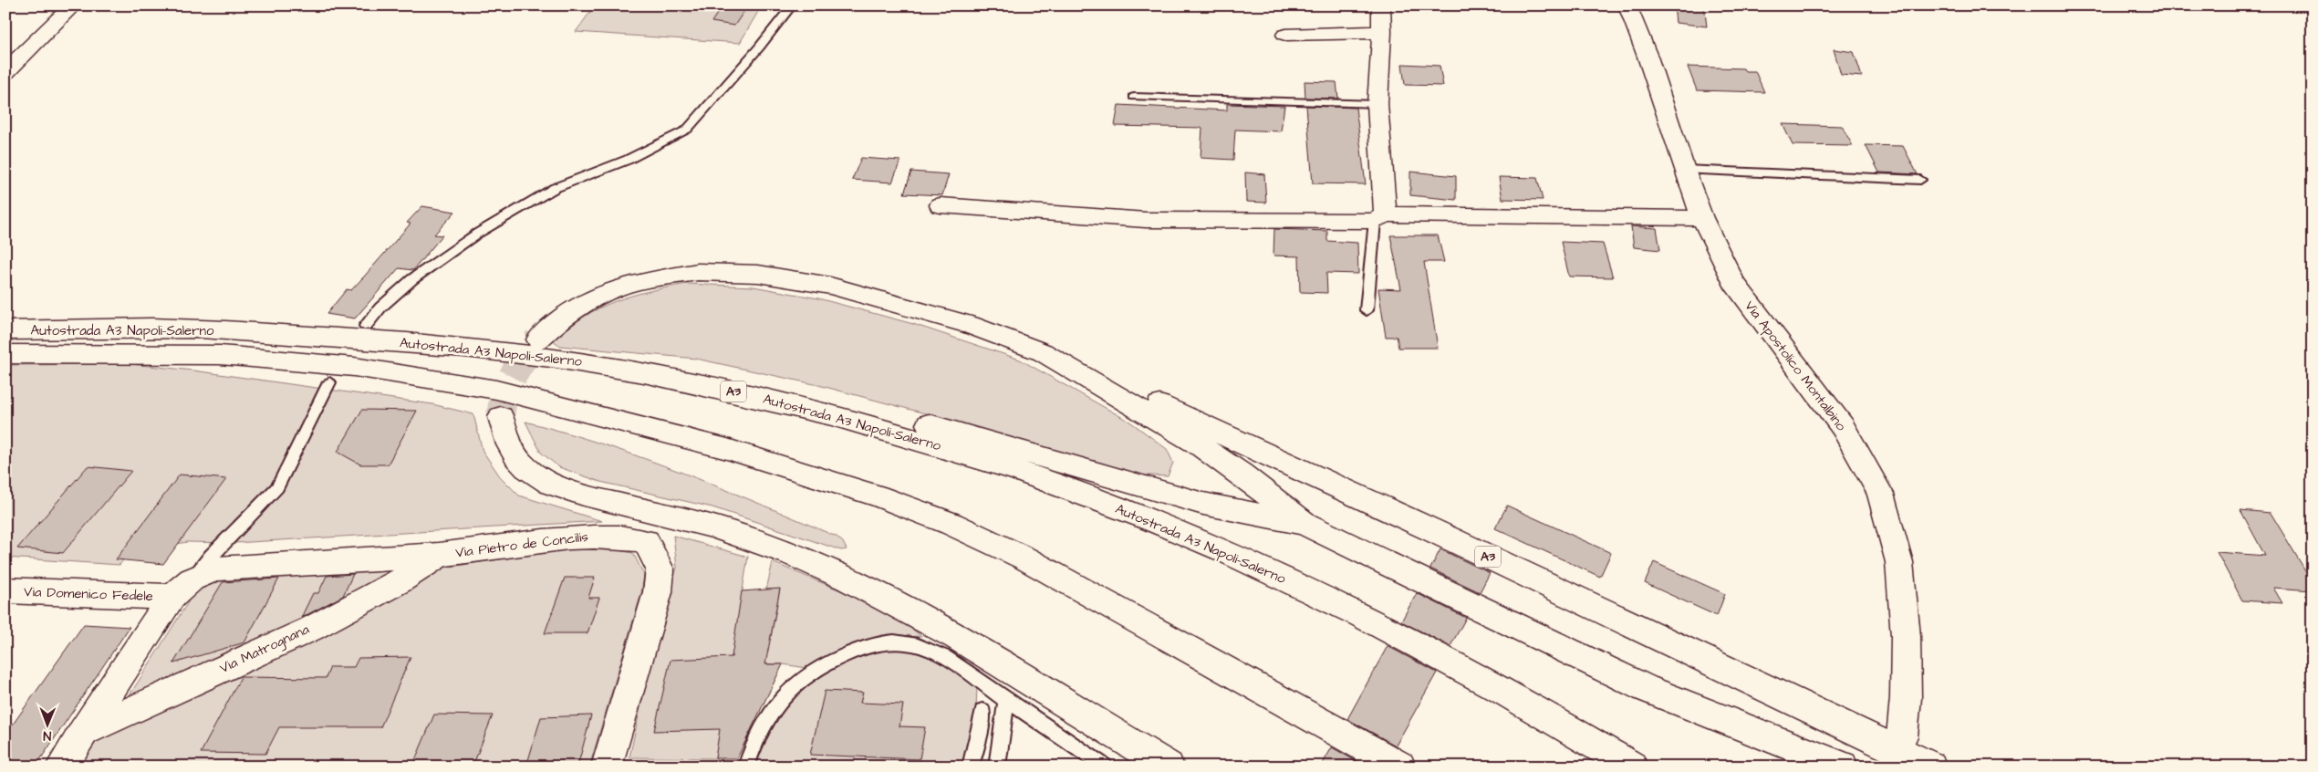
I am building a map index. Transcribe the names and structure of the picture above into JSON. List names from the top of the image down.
{
  "streets": {
    "main road": [
      "Autostrada A3 Napoli-Salerno",
      "Via Apostolico Montalbino",
      "A3",
      "Via Pietro de Concilis",
      "Via Domenico Fedele",
      "Via Matrognana"
    ]
  },
  "crossings": [
    ["Autostrada A3 Napoli-Salerno", "A3"],
    ["Via Pietro de Concilis", "Via Domenico Fedele"],
    ["Via Pietro de Concilis", "Via Matrognana"]
  ],
  "north": "bottom"
}
